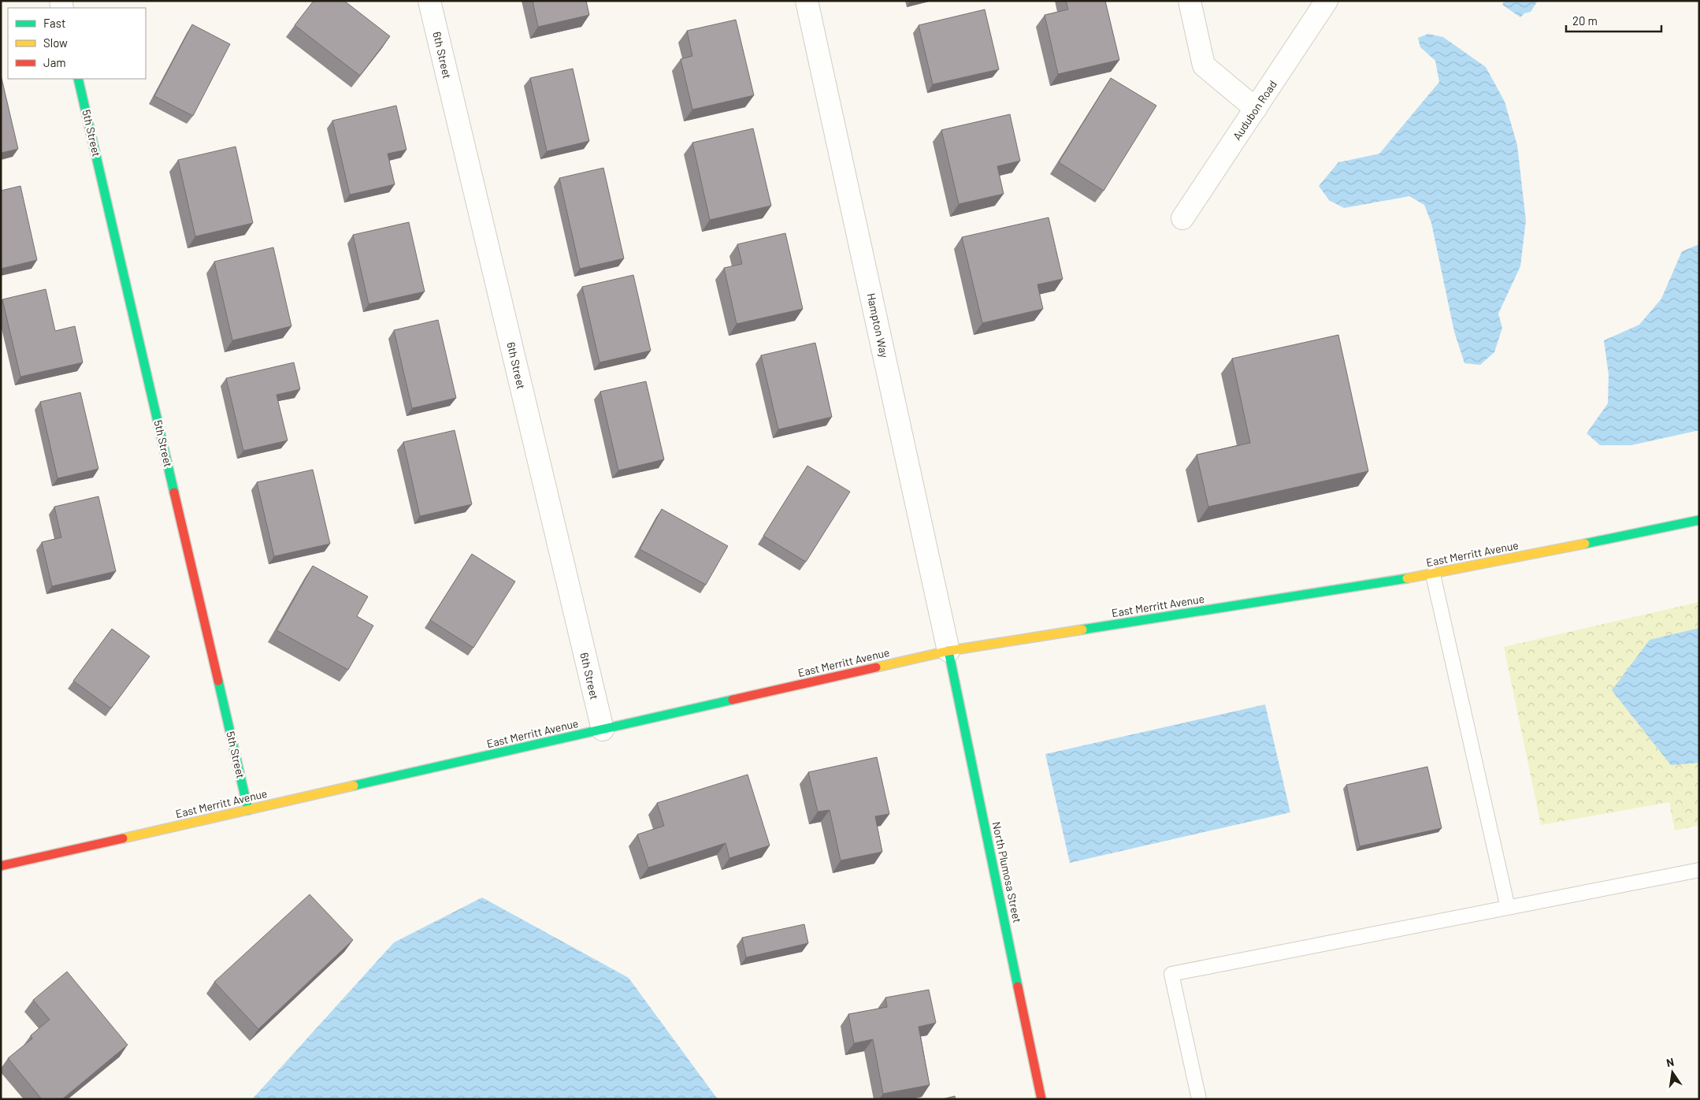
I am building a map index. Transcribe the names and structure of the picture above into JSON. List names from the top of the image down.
{
  "streets": {
    "street": [
      "6th Street",
      "Audubon Road",
      "5th Street",
      "Hampton Way",
      "East Merritt Avenue",
      "North Plumosa Street"
    ]
  },
  "crossings": [
    ["6th Street", "East Merritt Avenue"],
    ["5th Street", "East Merritt Avenue"],
    ["Hampton Way", "East Merritt Avenue"],
    ["Hampton Way", "North Plumosa Street"],
    ["East Merritt Avenue", "North Plumosa Street"]
  ],
  "legend": ["Fast", "Slow", "Jam"],
  "scale_bar": "20 m",
  "north": "top"
}
